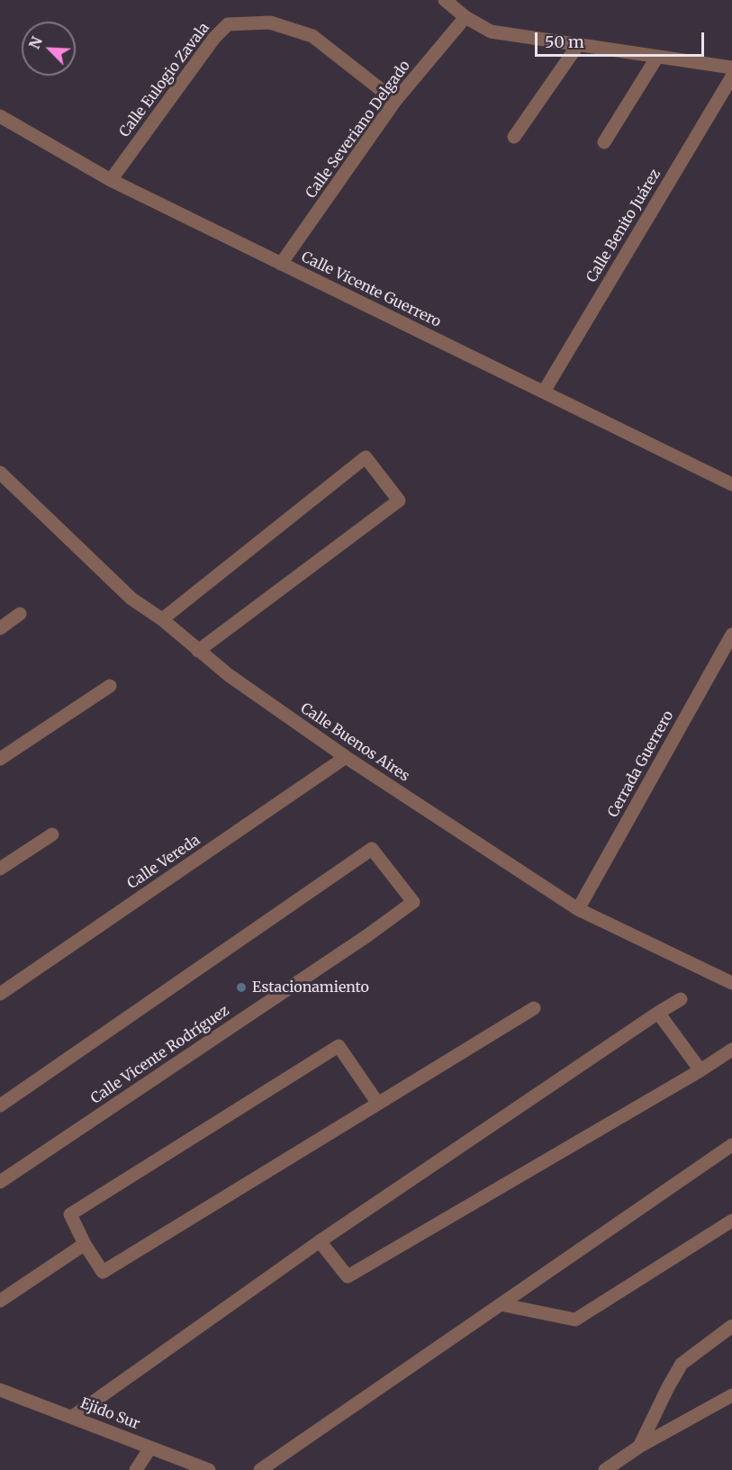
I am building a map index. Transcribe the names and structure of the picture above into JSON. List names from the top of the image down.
{
  "streets": {
    "street": [
      "Calle Eulogio Zavala",
      "Calle Severiano Delgado",
      "Calle Benito Juárez",
      "Calle Vicente Guerrero",
      "Calle Buenos Aires",
      "Cerrada Guerrero",
      "Calle Vereda",
      "Calle Vicente Rodríguez",
      "Ejido Sur"
    ]
  },
  "crossings": [
    ["Calle Eulogio Zavala", "Calle Severiano Delgado"],
    ["Calle Eulogio Zavala", "Calle Vicente Guerrero"],
    ["Calle Severiano Delgado", "Calle Vicente Guerrero"],
    ["Calle Benito Juárez", "Calle Vicente Guerrero"],
    ["Calle Buenos Aires", "Cerrada Guerrero"],
    ["Calle Buenos Aires", "Calle Vereda"]
  ],
  "places": ["Estacionamiento"],
  "scale_bar": "50 m",
  "north": "top left"
}
